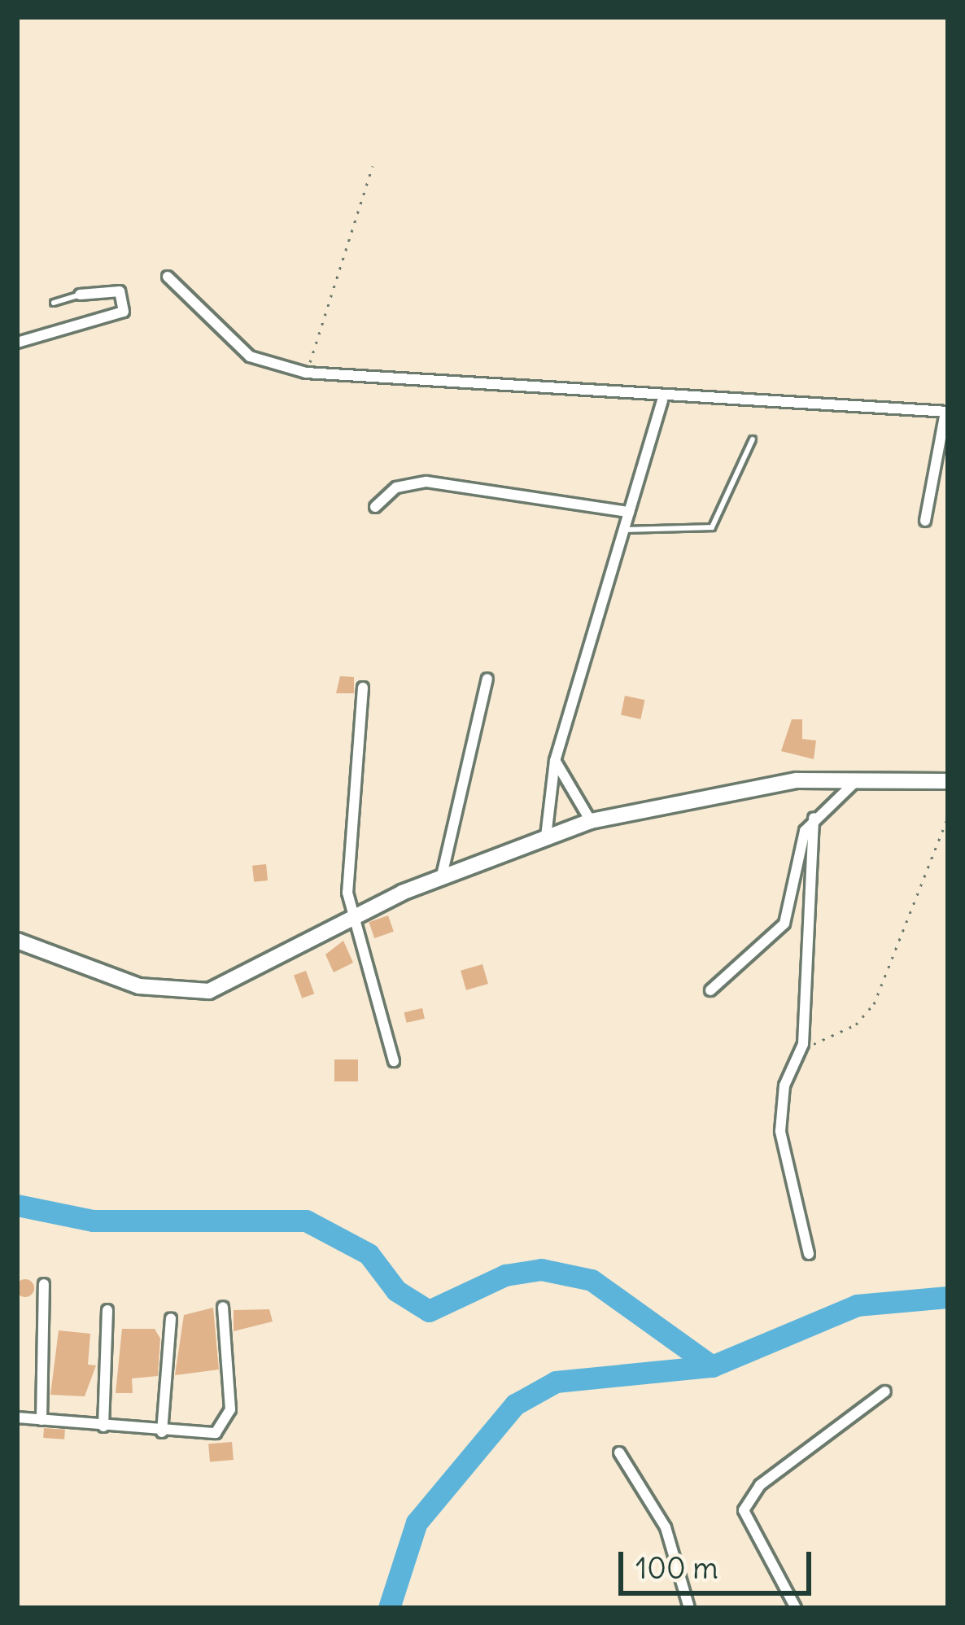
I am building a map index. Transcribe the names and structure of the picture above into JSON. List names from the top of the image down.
{
  "scale_bar": "100 m"
}
